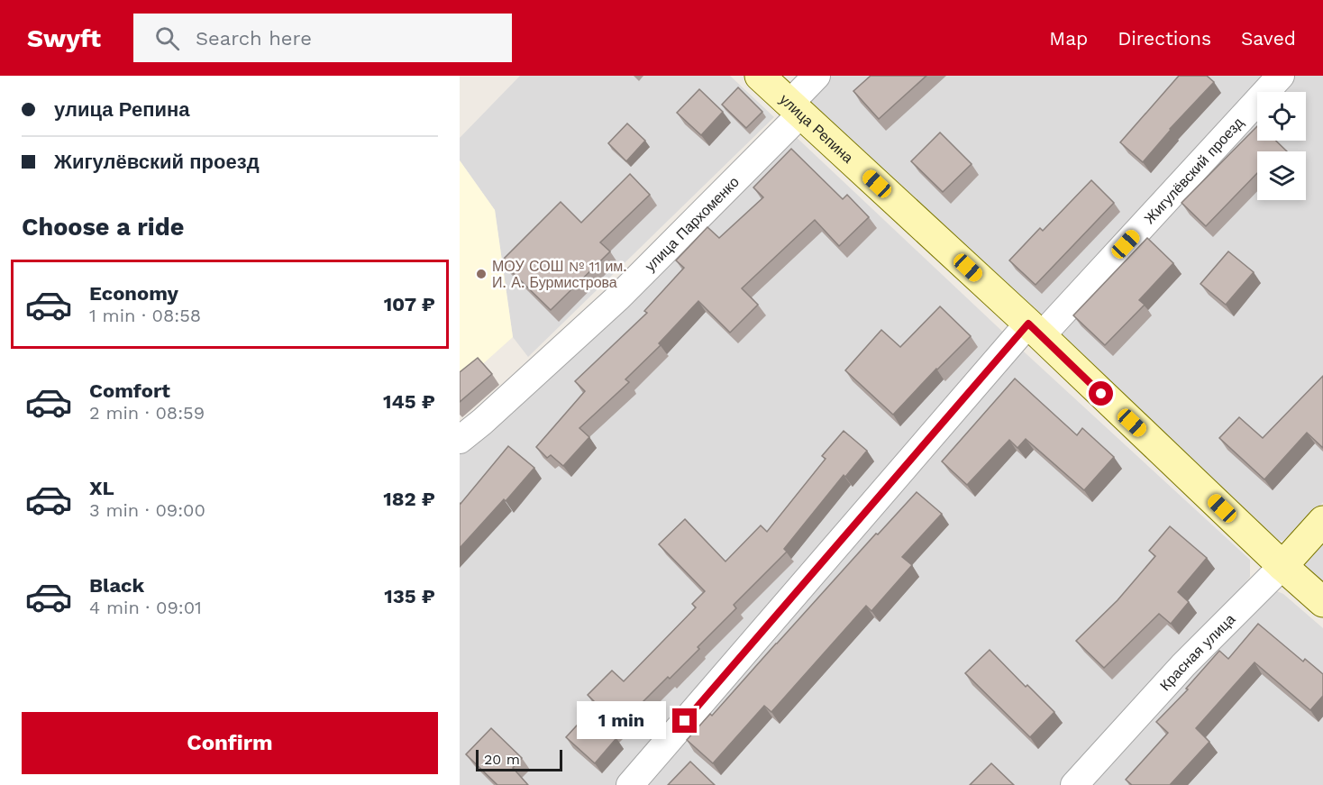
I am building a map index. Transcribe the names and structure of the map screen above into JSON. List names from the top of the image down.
{
  "streets": {
    "street": [
      "улица Репина",
      "Жигулёвский проезд",
      "улица Пархоменко",
      "Красная улица"
    ]
  },
  "crossings": [
    ["улица Репина", "Жигулёвский проезд"],
    ["улица Репина", "улица Пархоменко"],
    ["улица Репина", "Красная улица"]
  ],
  "places": ["МОУ СОШ № 11 им. И. А. Бурмистрова"],
  "scale_bar": "20 m",
  "page": {
    "header": "Swyft",
    "search": "Search here",
    "nav": ["Map", "Directions", "Saved"],
    "banner": ["улица Репина", "Жигулёвский проезд"],
    "heading": "Choose a ride",
    "list": [
      {
        "name": "Economy",
        "note": "1 min · 08:58",
        "value": "107 ₽"
      },
      {
        "name": "Comfort",
        "note": "2 min · 08:59",
        "value": "145 ₽"
      },
      {
        "name": "XL",
        "note": "3 min · 09:00",
        "value": "182 ₽"
      },
      {
        "name": "Black",
        "note": "4 min · 09:01",
        "value": "135 ₽"
      }
    ],
    "buttons": "Confirm",
    "bubble": "1 min",
    "scale": "20 m"
  }
}
